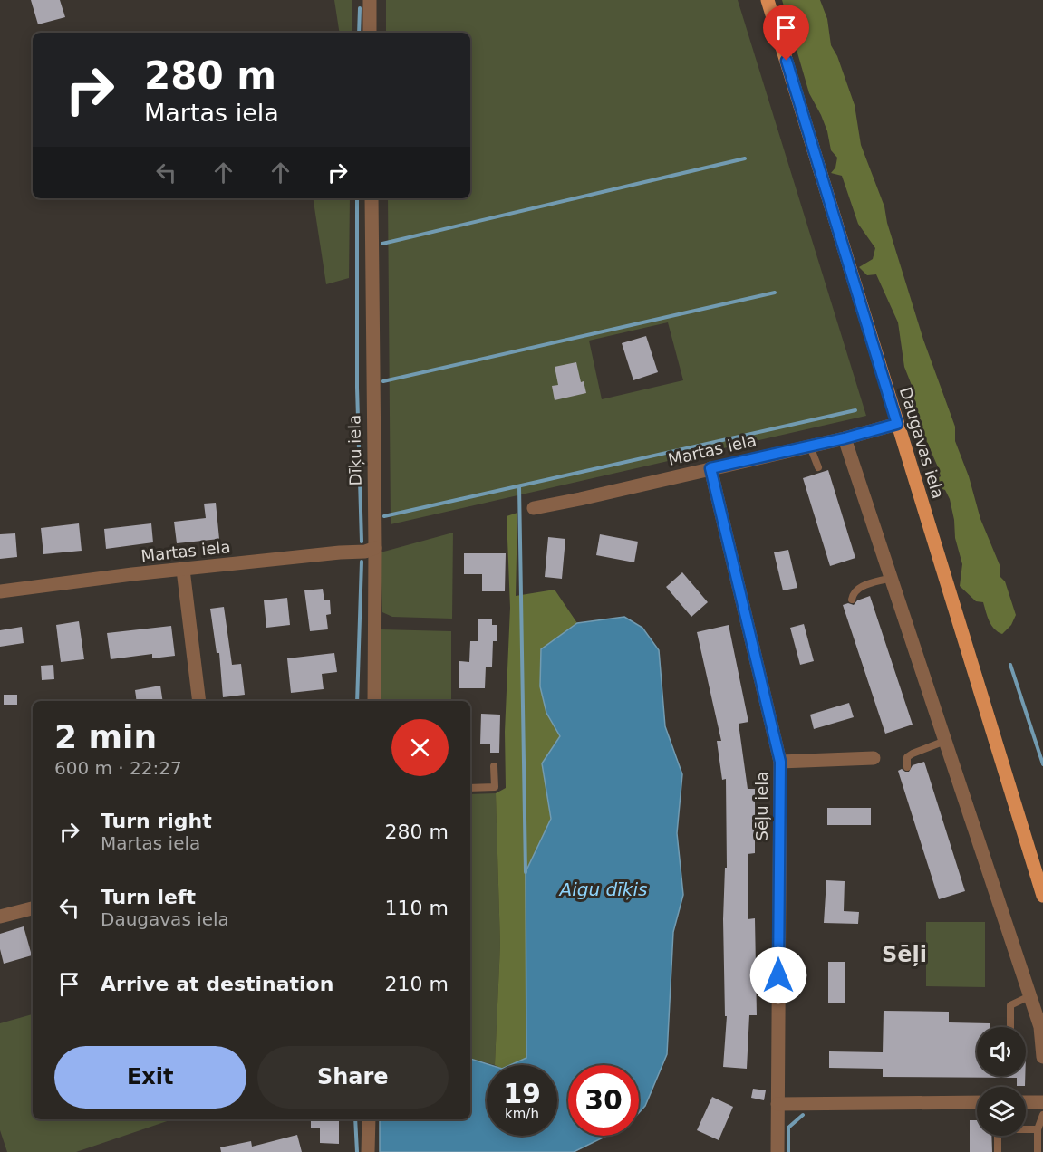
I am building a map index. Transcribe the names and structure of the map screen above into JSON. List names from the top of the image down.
{
  "streets": {
    "main road": ["Daugavas iela"],
    "street": ["Dīķu iela", "Martas iela", "Sēļu iela"]
  },
  "crossings": [
    ["Daugavas iela", "Martas iela"],
    ["Dīķu iela", "Martas iela"],
    ["Martas iela", "Sēļu iela"]
  ],
  "districts": ["Sēļi"],
  "water": ["Aigu dīķis"],
  "page": {
    "turn": ["280 m", "Martas iela"],
    "heading": ["2 min", "600 m · 22:27"],
    "list": [
      {
        "name": "Turn right",
        "note": "Martas iela",
        "value": "280 m"
      },
      {
        "name": "Turn left",
        "note": "Daugavas iela",
        "value": "110 m"
      },
      {
        "name": "Arrive at destination",
        "value": "210 m"
      }
    ],
    "buttons": ["Exit", "Share"],
    "speed": "19 km/h",
    "limit": "30"
  }
}
